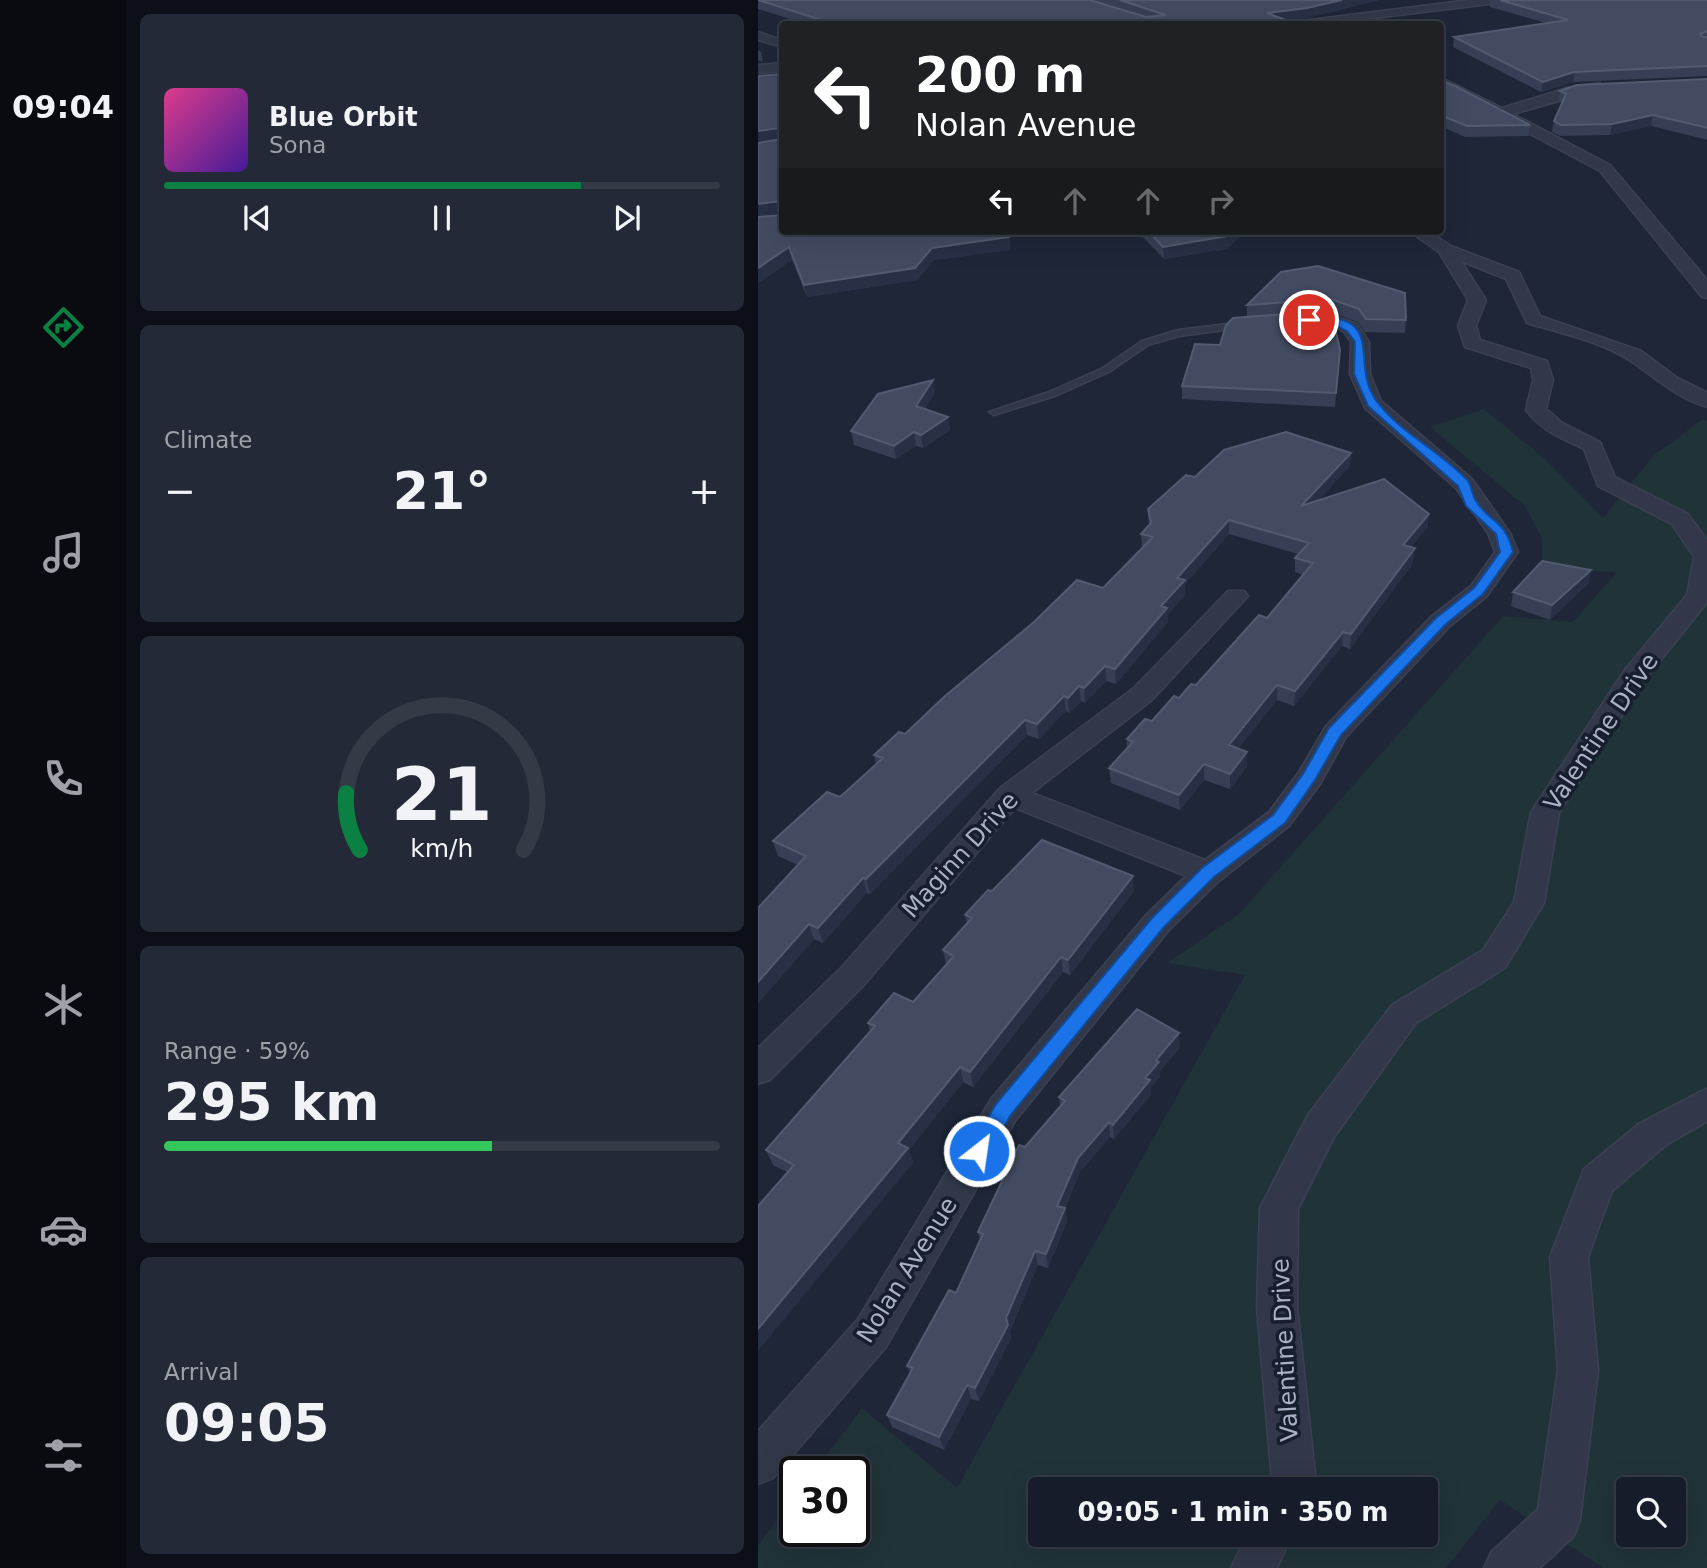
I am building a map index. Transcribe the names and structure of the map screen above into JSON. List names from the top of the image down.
{
  "streets": {
    "street": ["Valentine Drive", "Maginn Drive", "Nolan Avenue"]
  },
  "page": {
    "tabs": "09:04",
    "turn": ["200 m", "Nolan Avenue"],
    "song": ["Blue Orbit", "Sona"],
    "tile": [
      "Climate",
      ["Range · 59%", "295 km"],
      ["Arrival", "09:05"]
    ],
    "heat": ["−", "21°", "+"],
    "limit": "30",
    "trip": "09:05 · 1 min · 350 m",
    "gauge": ["21", "km/h"]
  }
}
